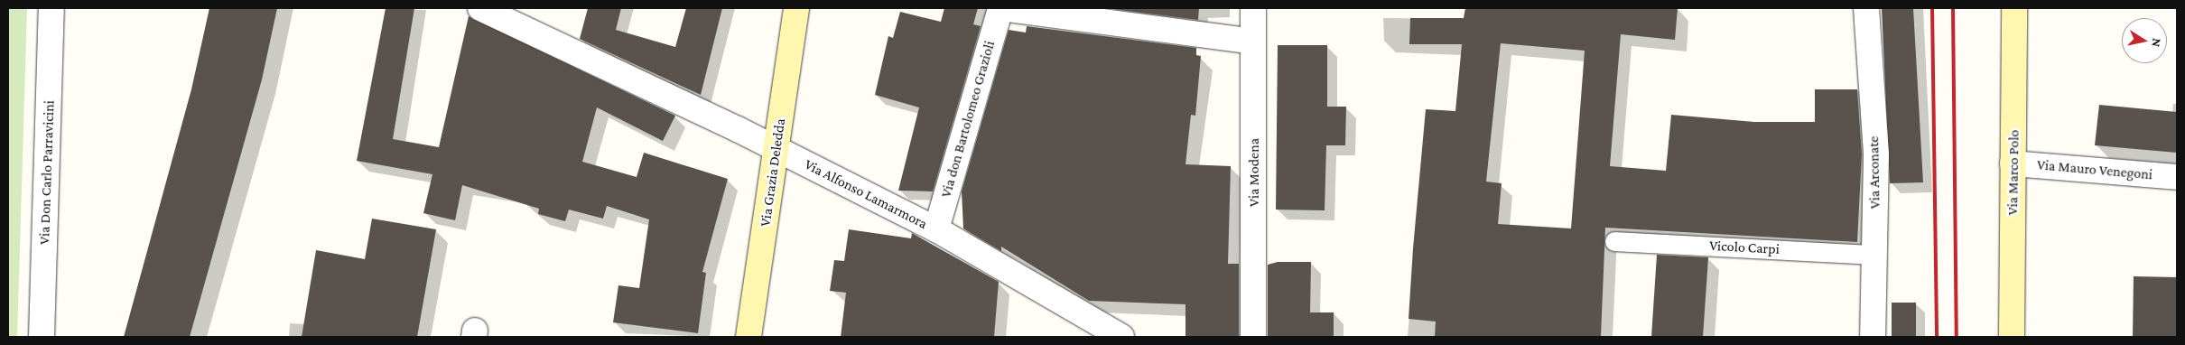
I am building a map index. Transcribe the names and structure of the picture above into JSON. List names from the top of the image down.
{
  "streets": {
    "main road": ["Via Grazia Deledda", "Via Marco Polo"],
    "street": [
      "Via don Bartolomeo Grazioli",
      "Via Mauro Venegoni",
      "Via Don Carlo Parravicini",
      "Via Modena",
      "Via Arconate",
      "Via Alfonso Lamarmora"
    ],
    "lane": ["Vicolo Carpi"]
  },
  "crossings": [
    ["Via don Bartolomeo Grazioli", "Via Modena"],
    ["Via don Bartolomeo Grazioli", "Via Alfonso Lamarmora"],
    ["Via Mauro Venegoni", "Via Marco Polo"],
    ["Via Grazia Deledda", "Via Alfonso Lamarmora"],
    ["Via Arconate", "Vicolo Carpi"]
  ],
  "north": "right"
}
